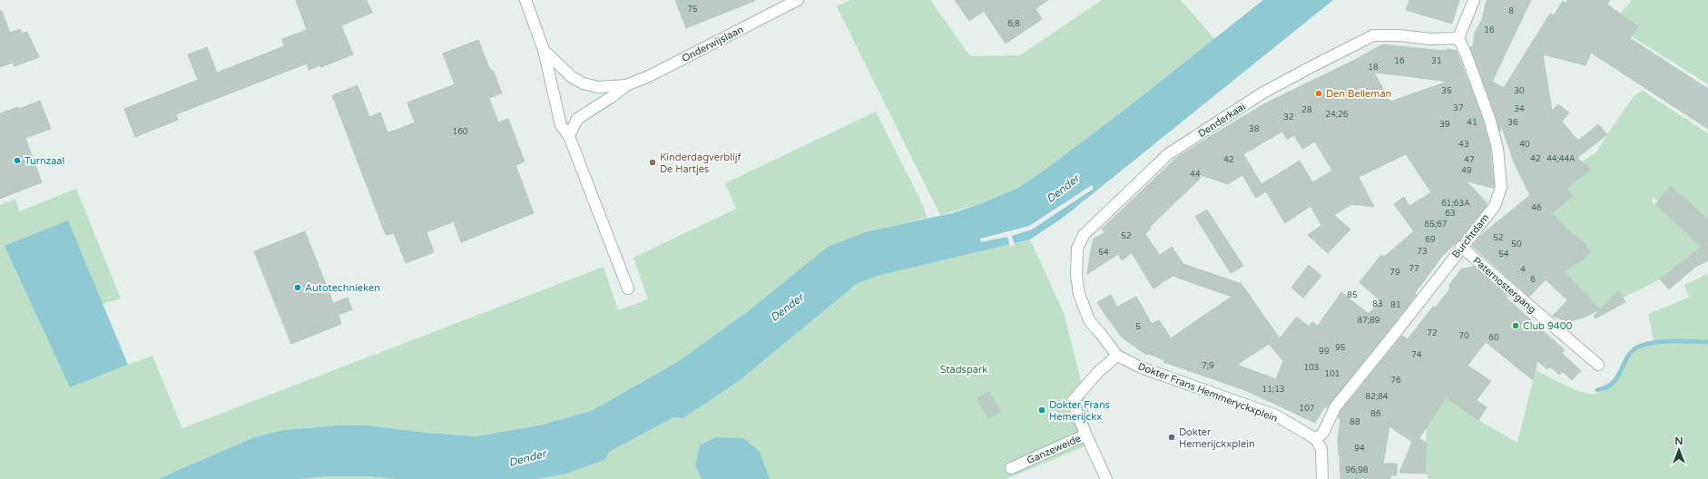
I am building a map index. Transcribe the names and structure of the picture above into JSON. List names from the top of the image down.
{
  "streets": {
    "street": [
      "Onderwijslaan",
      "Denderkaai",
      "Burchtdam",
      "Paternostergang",
      "Dokter Frans Hemmeryckxplein",
      "Ganzeweide"
    ]
  },
  "crossings": [
    ["Denderkaai", "Burchtdam"],
    ["Denderkaai", "Dokter Frans Hemmeryckxplein"],
    ["Denderkaai", "Ganzeweide"],
    ["Burchtdam", "Paternostergang"],
    ["Burchtdam", "Dokter Frans Hemmeryckxplein"],
    ["Dokter Frans Hemmeryckxplein", "Ganzeweide"]
  ],
  "water": ["Dender"],
  "parks": ["Stadspark"],
  "places": [
    "Den Belleman",
    "Turnzaal",
    "Kinderdagverblijf De Hartjes",
    "Autotechnieken",
    "Club 9400",
    "Dokter Frans Hemerijckx",
    "Dokter Hemerijckxplein"
  ],
  "house_numbers": [
    "75",
    "8",
    "6;8",
    "16",
    "16",
    "31",
    "18",
    "35",
    "30",
    "37",
    "34",
    "28",
    "24;26",
    "32",
    "41",
    "36",
    "39",
    "38",
    "160",
    "43",
    "40",
    "42",
    "44;44A",
    "42",
    "47",
    "49",
    "44",
    "61;63A",
    "46",
    "63",
    "65;67",
    "52",
    "52",
    "69",
    "50",
    "73",
    "54",
    "54",
    "77",
    "4",
    "79",
    "6",
    "85",
    "83",
    "81",
    "87;89",
    "5",
    "72",
    "70",
    "60",
    "95",
    "99",
    "74",
    "7;9",
    "103",
    "101",
    "76",
    "11;13",
    "82;84",
    "107",
    "86",
    "88",
    "94",
    "96;98"
  ],
  "north": "top"
}
